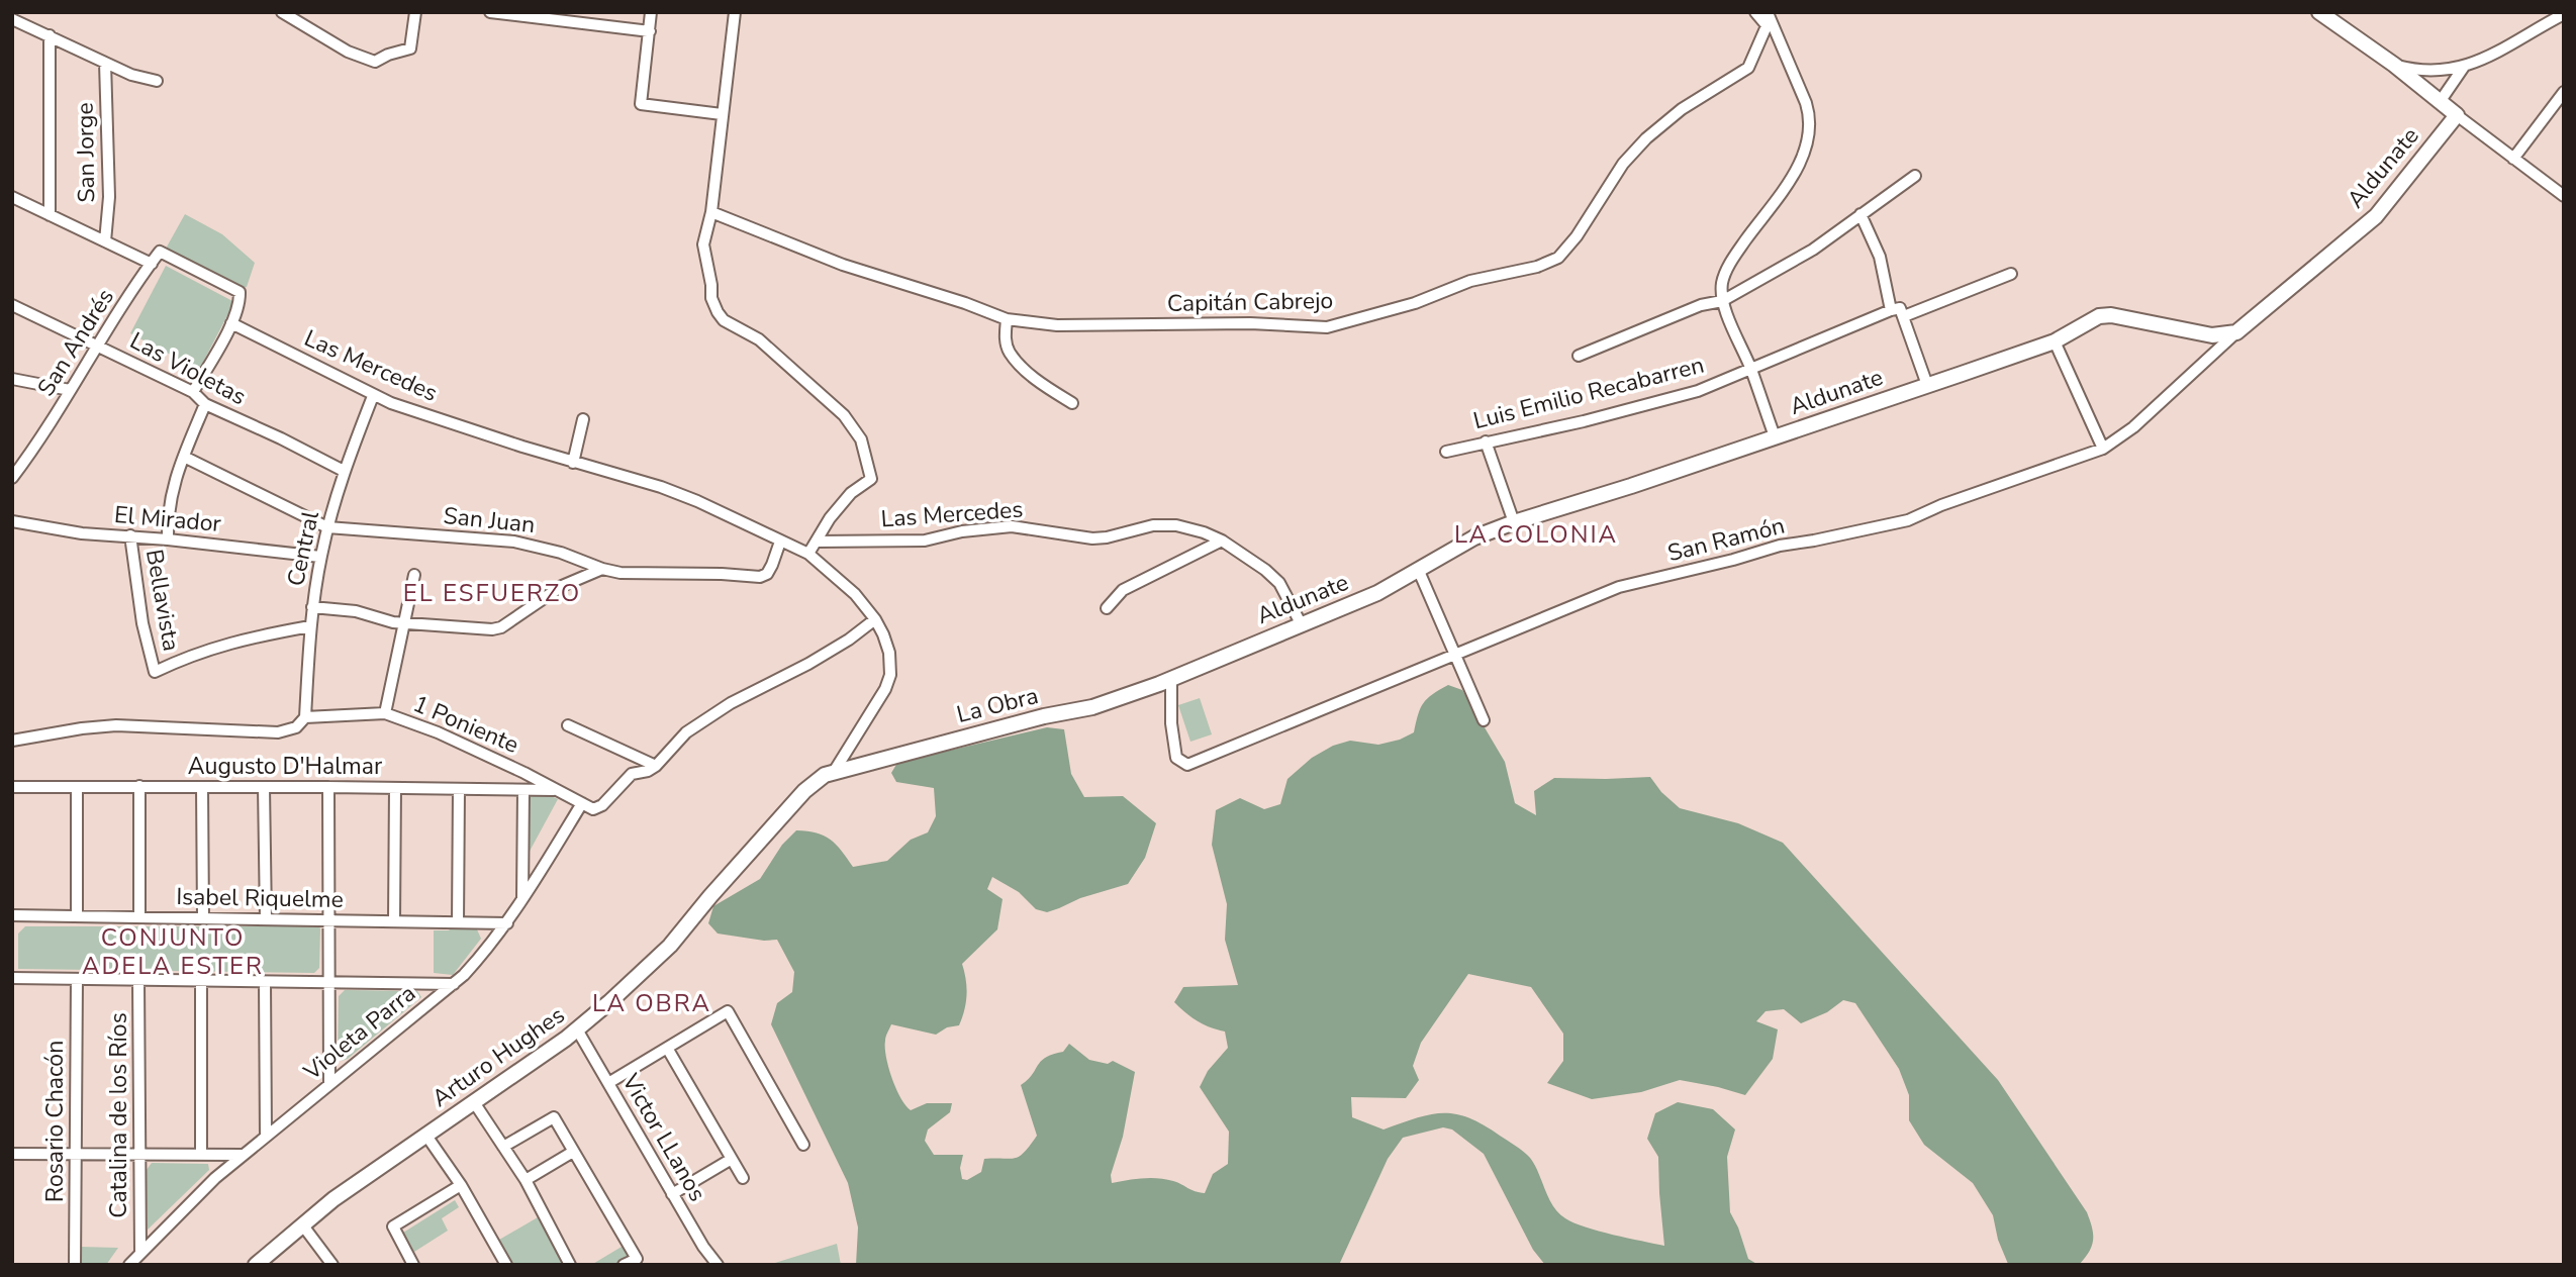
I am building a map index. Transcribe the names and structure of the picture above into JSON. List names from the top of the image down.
{
  "streets": {
    "street": [
      "San Jorge",
      "Aldunate",
      "Capitán Cabrejo",
      "San Andrés",
      "Las Mercedes",
      "Las Violetas",
      "Luis Emilio Recabarren",
      "El Mirador",
      "San Juan",
      "San Ramón",
      "Central",
      "Bellavista",
      "La Obra",
      "1 Poniente",
      "Augusto D'Halmar",
      "Isabel Riquelme",
      "Violeta Parra",
      "Arturo Hughes",
      "Catalina de los Ríos",
      "Rosario Chacón",
      "Victor LLanos"
    ]
  },
  "crossings": [
    ["Aldunate", "Las Mercedes"],
    ["Aldunate", "San Ramón"],
    ["Aldunate", "La Obra"],
    ["San Andrés", "Las Violetas"],
    ["Las Mercedes", "San Juan"],
    ["Las Mercedes", "Central"],
    ["Las Mercedes", "La Obra"],
    ["Las Mercedes", "Arturo Hughes"],
    ["Las Violetas", "Central"],
    ["El Mirador", "Central"],
    ["El Mirador", "Bellavista"],
    ["San Juan", "Central"],
    ["San Ramón", "La Obra"],
    ["Central", "Bellavista"],
    ["Central", "1 Poniente"],
    ["La Obra", "Arturo Hughes"],
    ["1 Poniente", "Augusto D'Halmar"],
    ["1 Poniente", "Violeta Parra"],
    ["Isabel Riquelme", "Violeta Parra"],
    ["Violeta Parra", "Catalina de los Ríos"],
    ["Arturo Hughes", "Victor LLanos"]
  ],
  "districts": [
    "LA COLONIA",
    "EL ESFUERZO",
    "CONJUNTO ADELA ESTER",
    "LA OBRA"
  ]
}
